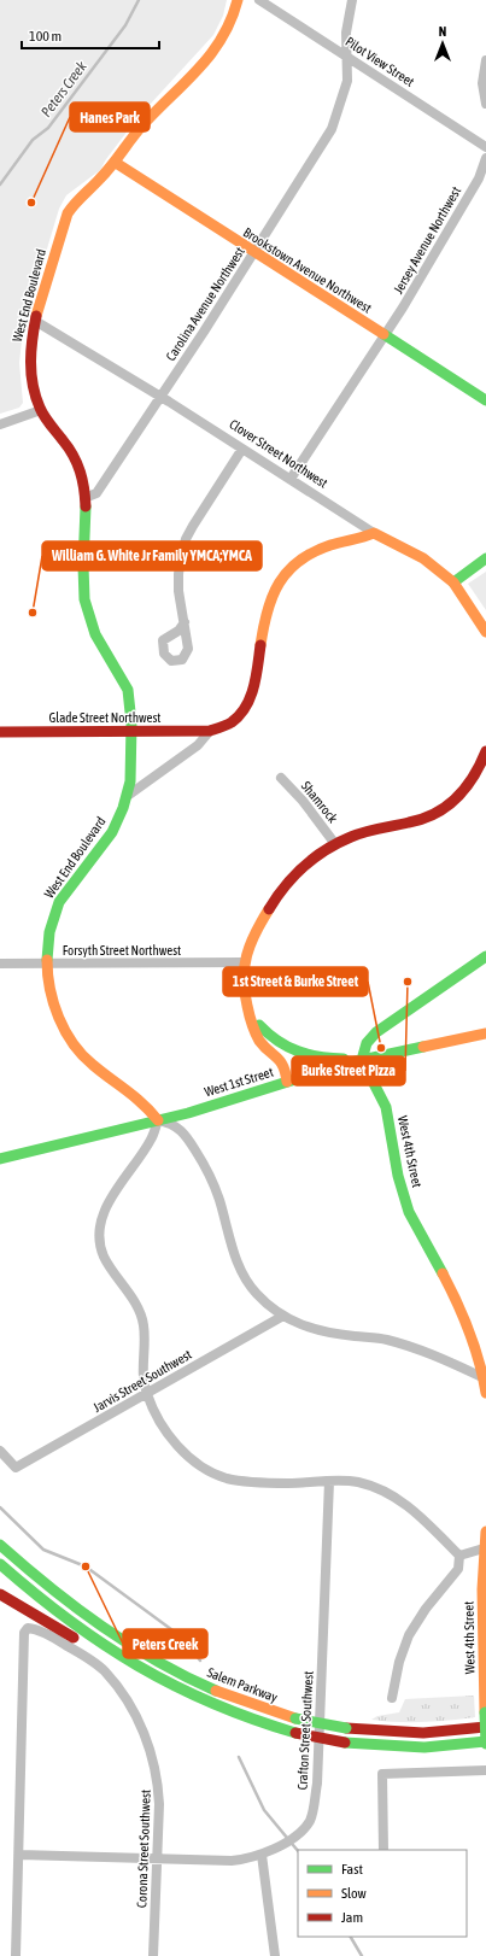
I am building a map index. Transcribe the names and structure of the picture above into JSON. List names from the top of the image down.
{
  "streets": {
    "main road": [
      "Brookstown Avenue Northwest",
      "West End Boulevard",
      "Clover Street Northwest",
      "Glade Street Northwest",
      "West 1st Street",
      "West 4th Street",
      "Salem Parkway"
    ],
    "street": [
      "Pilot View Street",
      "Jersey Avenue Northwest",
      "Carolina Avenue Northwest",
      "Shamrock",
      "Forsyth Street Northwest",
      "Jarvis Street Southwest",
      "Crafton Street Southwest",
      "Corona Street Southwest"
    ]
  },
  "crossings": [
    ["Pilot View Street", "Carolina Avenue Northwest"],
    ["Jersey Avenue Northwest", "Brookstown Avenue Northwest"],
    ["Jersey Avenue Northwest", "Clover Street Northwest"],
    ["Brookstown Avenue Northwest", "West End Boulevard"],
    ["Brookstown Avenue Northwest", "Carolina Avenue Northwest"],
    ["West End Boulevard", "Carolina Avenue Northwest"],
    ["West End Boulevard", "Clover Street Northwest"],
    ["West End Boulevard", "Glade Street Northwest"],
    ["West End Boulevard", "Forsyth Street Northwest"],
    ["West End Boulevard", "West 1st Street"],
    ["Carolina Avenue Northwest", "Clover Street Northwest"],
    ["Clover Street Northwest", "Glade Street Northwest"],
    ["West 1st Street", "West 4th Street"],
    ["Crafton Street Southwest", "Corona Street Southwest"]
  ],
  "water": ["Peters Creek"],
  "places": [
    "Hanes Park",
    "William G. White Jr Family YMCA;YMCA",
    "Burke Street Pizza",
    "1st Street & Burke Street",
    "Peters Creek"
  ],
  "legend": ["Fast", "Slow", "Jam"],
  "scale_bar": "100 m",
  "north": "top"
}
